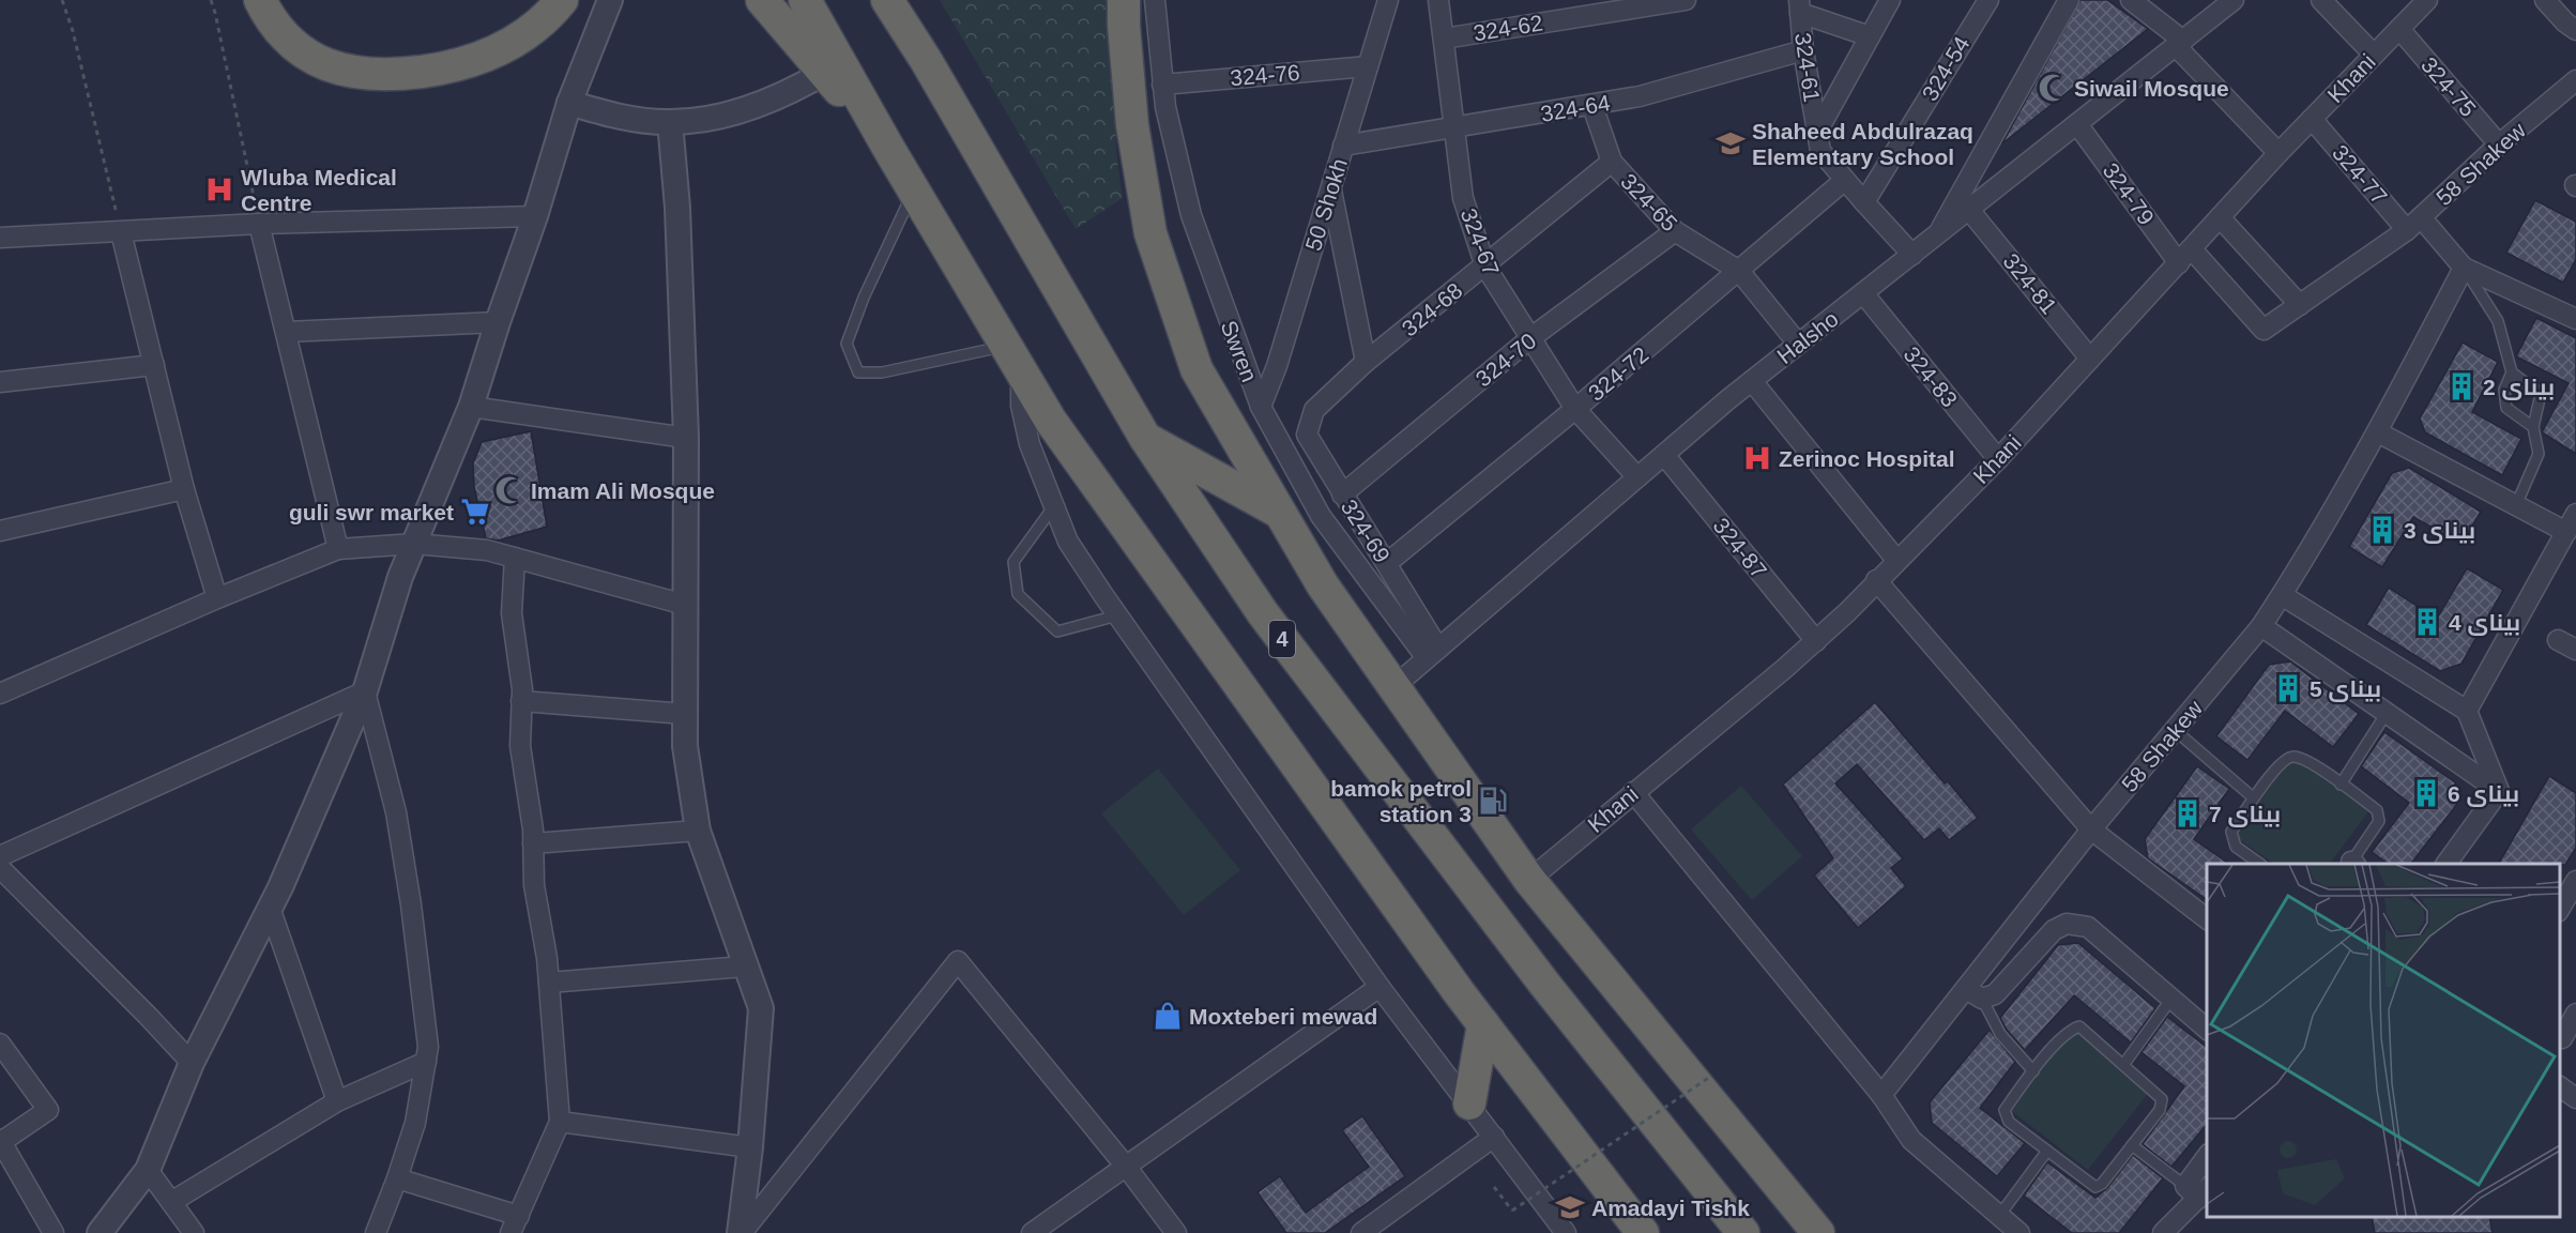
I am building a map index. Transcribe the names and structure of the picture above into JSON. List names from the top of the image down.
{
  "streets": {
    "highway": ["4"],
    "street": [
      "324-62",
      "324-61",
      "324-54",
      "324-76",
      "Khani",
      "324-75",
      "324-64",
      "58 Shakew",
      "324-77",
      "324-79",
      "324-65",
      "50 Shokh",
      "324-67",
      "324-81",
      "324-68",
      "Halsho",
      "Swren",
      "324-70",
      "324-72",
      "324-83",
      "324-69",
      "324-87"
    ]
  },
  "crossings": [
    ["324-62", "324-67"],
    ["324-61", "324-54"],
    ["324-61", "324-64"],
    ["324-61", "Halsho"],
    ["324-61", "324-72"],
    ["324-76", "50 Shokh"],
    ["324-76", "Swren"],
    ["Khani", "324-75"],
    ["Khani", "324-77"],
    ["Khani", "324-79"],
    ["Khani", "324-81"],
    ["Khani", "324-83"],
    ["Khani", "324-87"],
    ["324-75", "58 Shakew"],
    ["324-64", "324-65"],
    ["324-64", "50 Shokh"],
    ["324-64", "324-67"],
    ["58 Shakew", "324-77"],
    ["324-79", "Halsho"],
    ["324-65", "324-68"],
    ["324-65", "Halsho"],
    ["324-65", "324-70"],
    ["324-65", "324-72"],
    ["50 Shokh", "Swren"],
    ["324-67", "324-68"],
    ["324-67", "Halsho"],
    ["324-67", "324-70"],
    ["324-67", "324-72"],
    ["324-81", "Halsho"],
    ["324-68", "324-69"],
    ["Halsho", "Swren"],
    ["Halsho", "324-83"],
    ["Halsho", "324-69"],
    ["Halsho", "324-87"],
    ["Swren", "324-69"],
    ["324-70", "324-69"],
    ["324-72", "324-69"]
  ],
  "places": {
    "mosque": ["Siwail Mosque", "Imam Ali Mosque"],
    "school or university": ["Shaheed Abdulrazaq Elementary School", "Amadayi Tishk"],
    "hospital": ["Wluba Medical Centre", "Zerinoc Hospital"],
    "building": [
      "بيناى 2",
      "بيناى 3",
      "بيناى 4",
      "بيناى 5",
      "بيناى 6",
      "بيناى 7"
    ],
    "supermarket": ["guli swr market"],
    "fuel station": ["bamok petrol station 3"],
    "shop": ["Moxteberi mewad"]
  }
}
